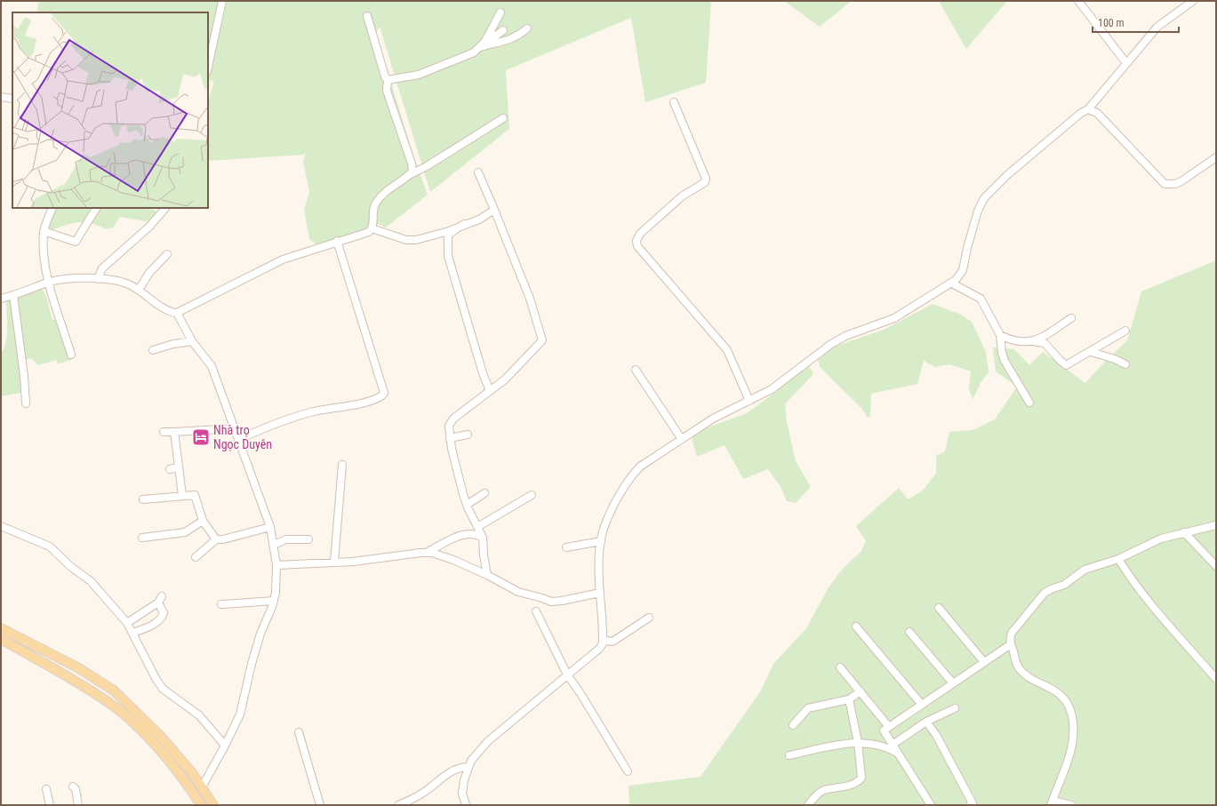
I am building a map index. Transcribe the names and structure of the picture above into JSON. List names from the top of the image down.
{
  "places": {
    "hotel": ["Nhà trọ Ngọc Duyên"]
  },
  "scale_bar": "100 m"
}
